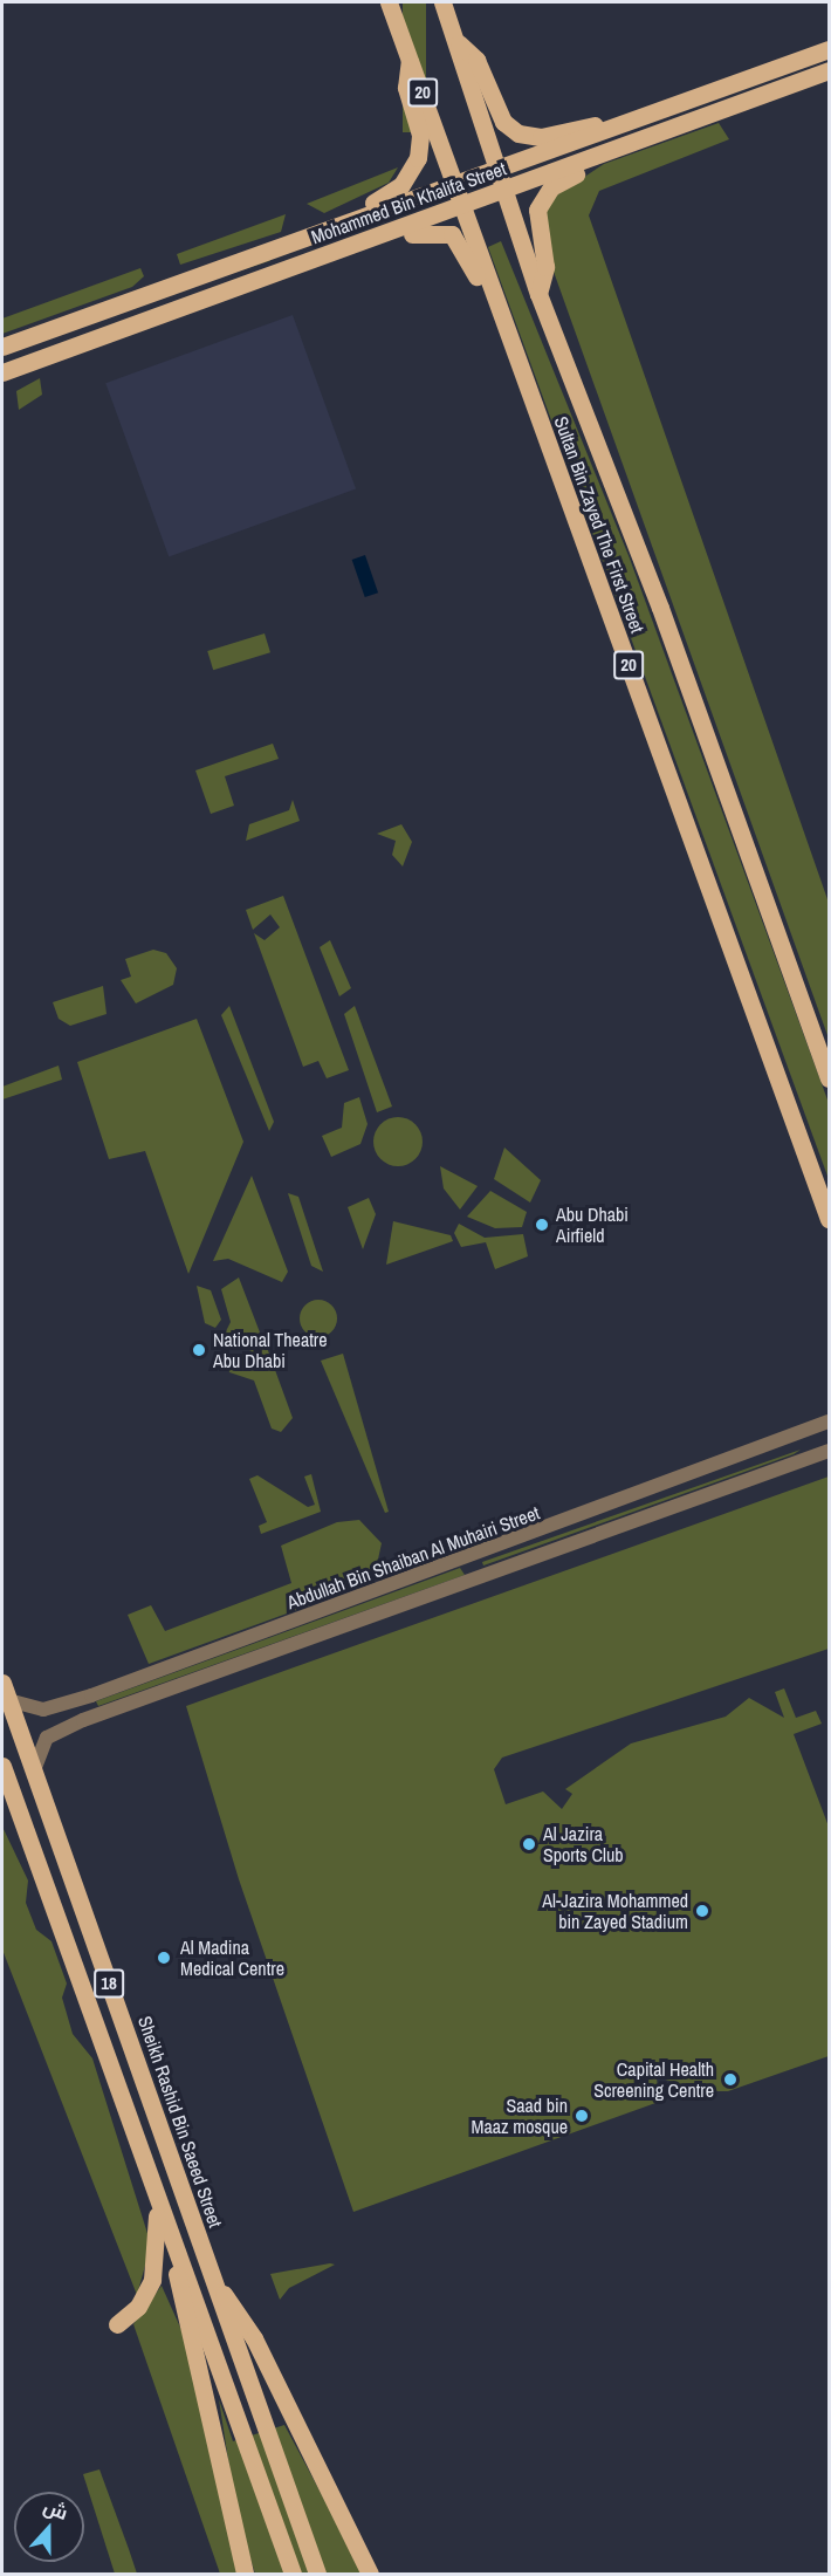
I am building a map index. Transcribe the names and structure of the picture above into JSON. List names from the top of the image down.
{
  "streets": {
    "main road": [
      "20",
      "Mohammed Bin Khalifa Street",
      "Sultan Bin Zayed The First Street",
      "18",
      "Sheikh Rashid Bin Saeed Street"
    ],
    "street": ["Abdullah Bin Shaiban Al Muhairi Street"]
  },
  "crossings": [
    ["Mohammed Bin Khalifa Street", "Sultan Bin Zayed The First Street"],
    ["Abdullah Bin Shaiban Al Muhairi Street", "Sheikh Rashid Bin Saeed Street"]
  ],
  "places": [
    "Abu Dhabi Airfield",
    "National Theatre Abu Dhabi",
    "Al Jazira Sports Club",
    "Al-Jazira Mohammed bin Zayed Stadium",
    "Al Madina Medical Centre",
    "Capital Health Screening Centre",
    "Saad bin Maaz mosque"
  ],
  "north": "top"
}
